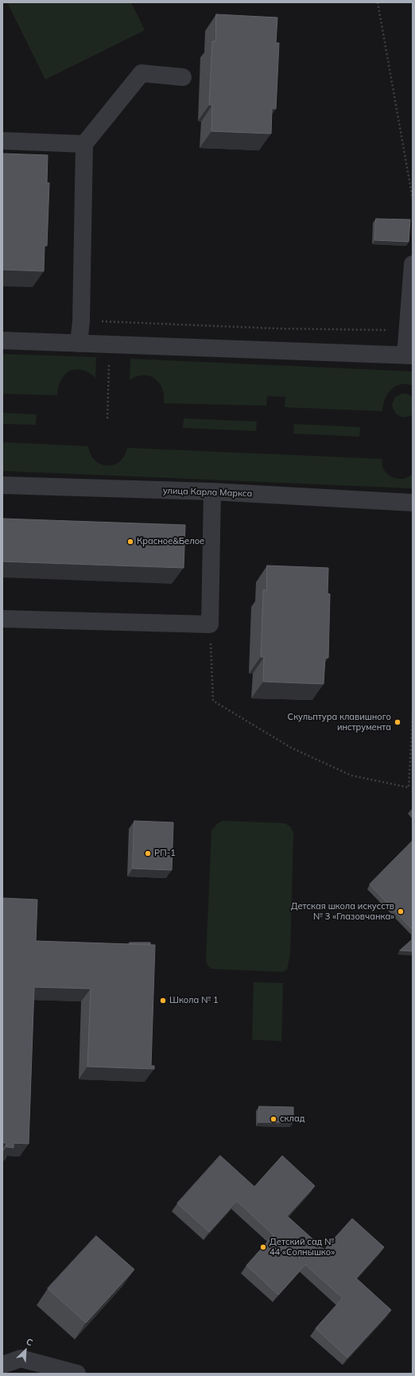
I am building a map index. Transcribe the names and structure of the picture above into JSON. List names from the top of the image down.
{
  "streets": {
    "street": ["улица Карла Маркса"]
  },
  "places": [
    "Красное&Белое",
    "Скульптура клавишного инструмента",
    "РП-1",
    "Детская школа искусств № 3 «Глазовчанка»",
    "Школа № 1",
    "склад",
    "Детский сад № 44 «Солнышко»"
  ],
  "north": "top right"
}
